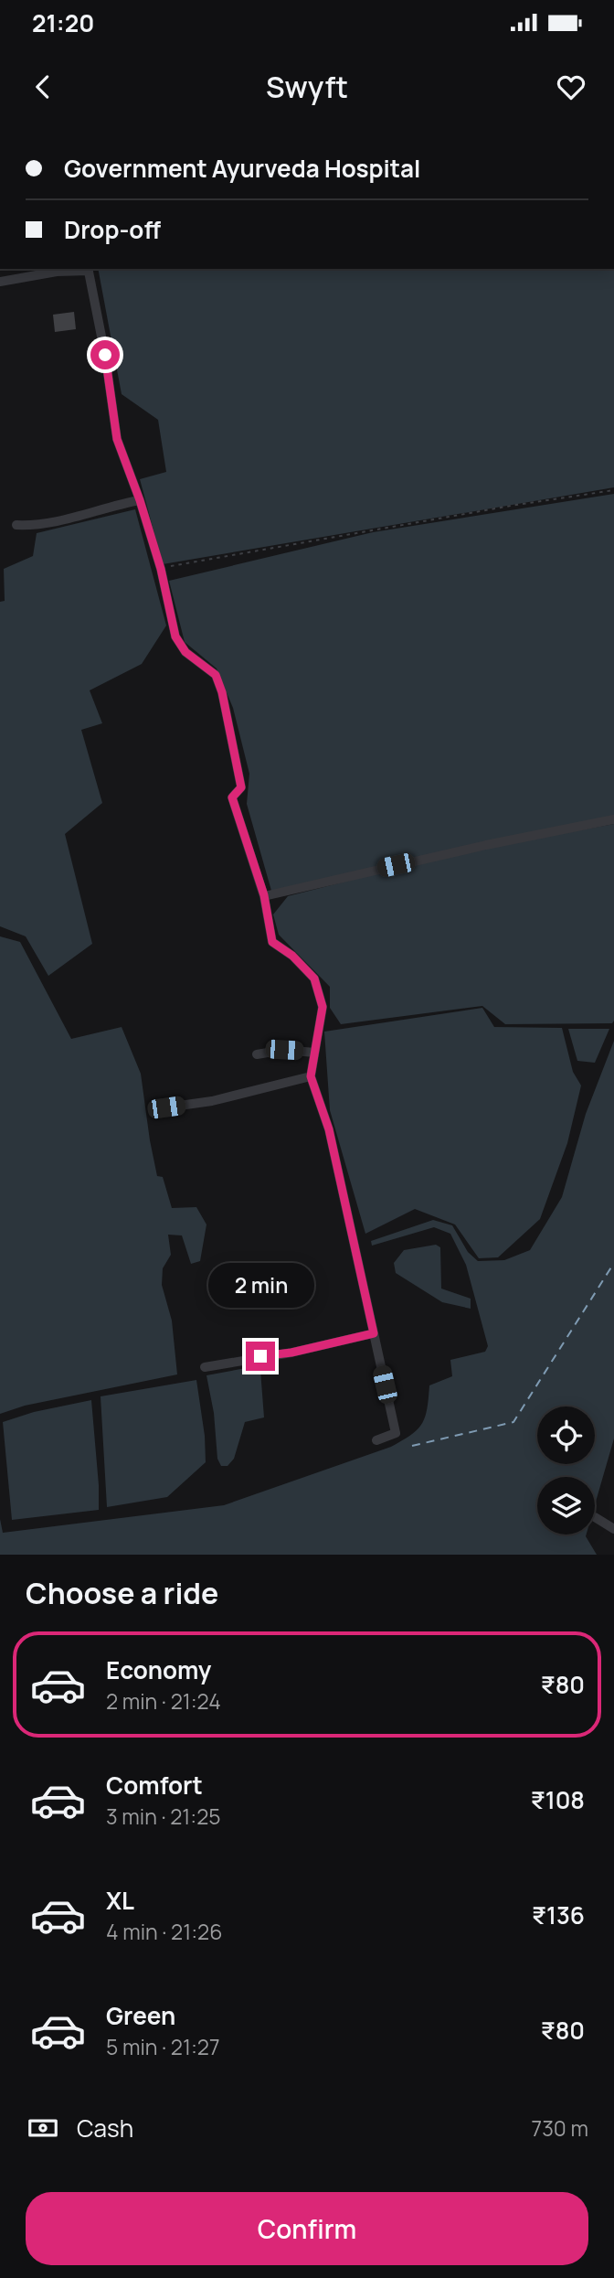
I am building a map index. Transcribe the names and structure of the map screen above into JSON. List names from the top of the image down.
{
  "page": {
    "status": "21:20",
    "header": "Swyft",
    "banner": ["Government Ayurveda Hospital", "Drop-off"],
    "bubble": "2 min",
    "heading": "Choose a ride",
    "list": [
      {
        "name": "Economy",
        "note": "2 min · 21:24",
        "value": "₹80"
      },
      {
        "name": "Comfort",
        "note": "3 min · 21:25",
        "value": "₹108"
      },
      {
        "name": "XL",
        "note": "4 min · 21:26",
        "value": "₹136"
      },
      {
        "name": "Green",
        "note": "5 min · 21:27",
        "value": "₹80"
      }
    ],
    "pay": ["Cash", "730 m"],
    "buttons": "Confirm"
  }
}
